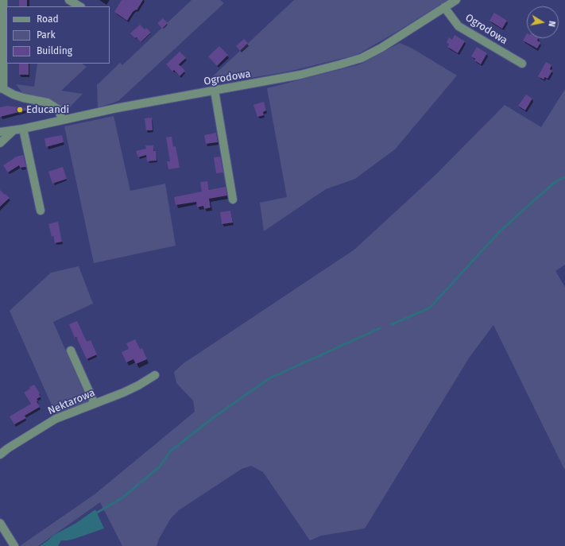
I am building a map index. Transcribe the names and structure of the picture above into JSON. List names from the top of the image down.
{
  "streets": {
    "street": ["Ogrodowa", "Nektarowa"]
  },
  "places": ["Educandi"],
  "legend": ["Road", "Park", "Building"],
  "north": "right"
}
